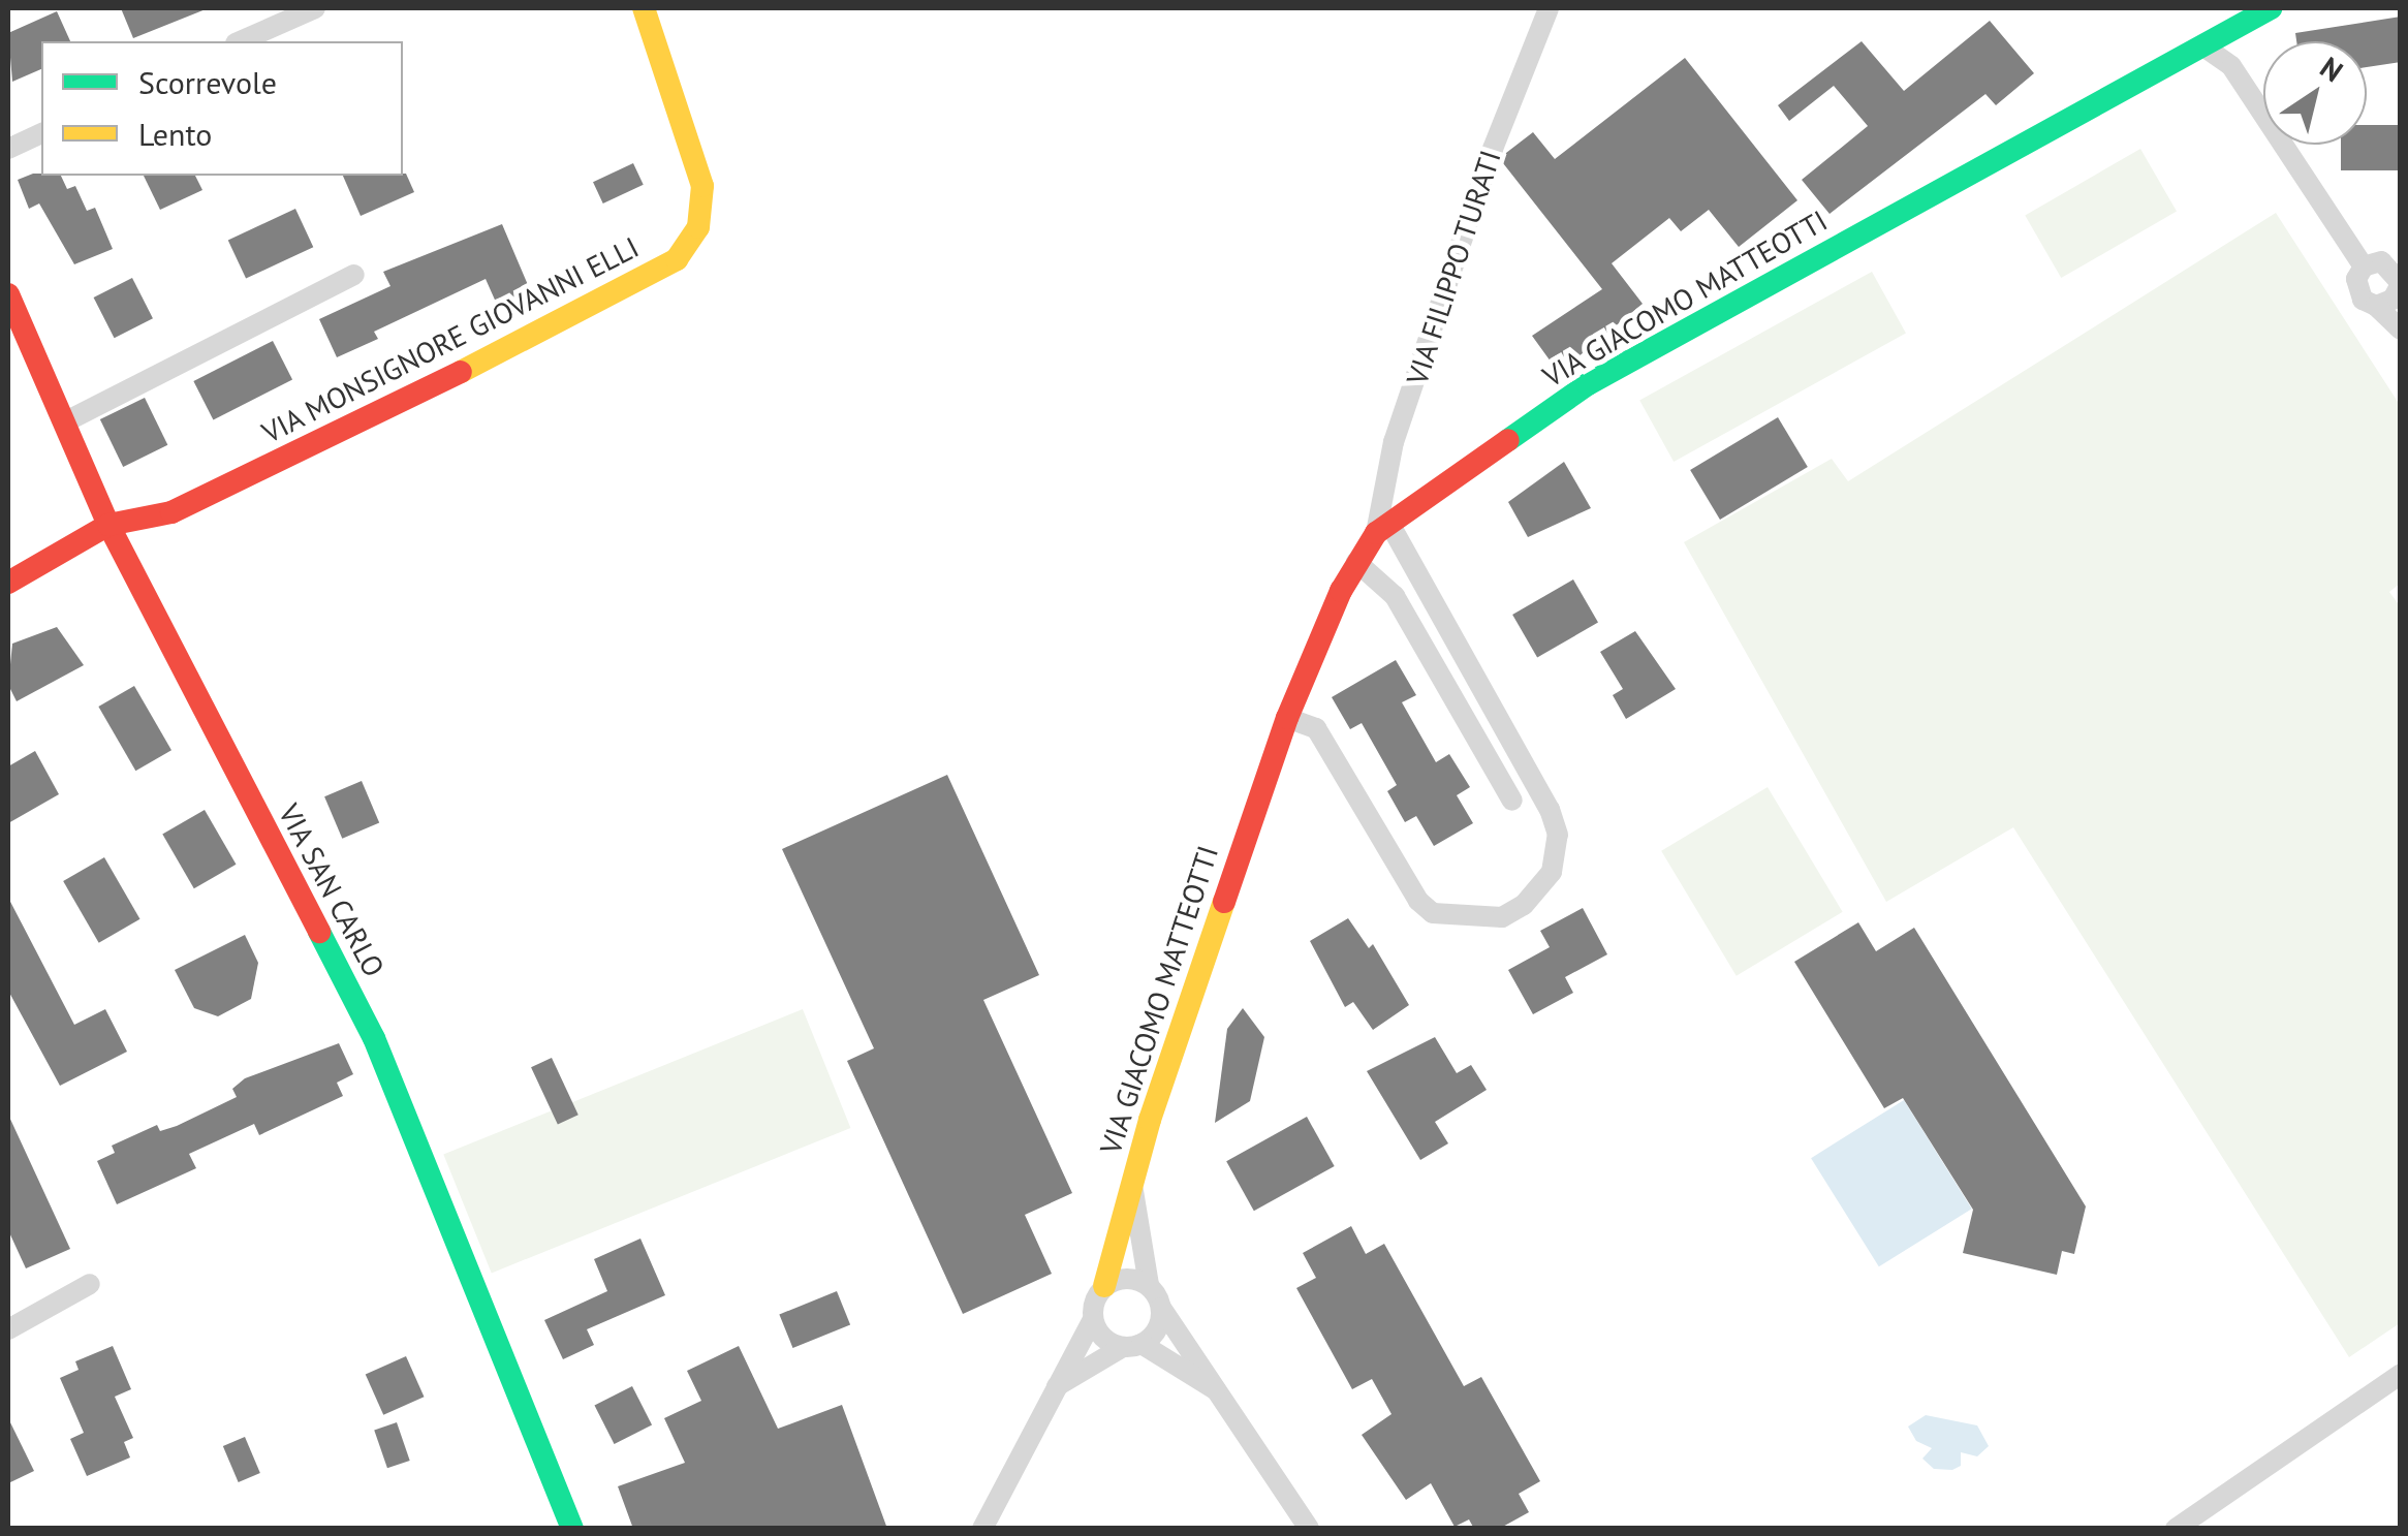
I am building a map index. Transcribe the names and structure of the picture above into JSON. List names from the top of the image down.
{
  "streets": {
    "street": [
      "VIA FILIPPO TURATI",
      "VIA GIACOMO MATTEOTTI",
      "VIA MONSIGNORE GIOVANNI ELLI",
      "VIA SAN CARLO"
    ]
  },
  "crossings": [
    ["VIA FILIPPO TURATI", "VIA GIACOMO MATTEOTTI"],
    ["VIA MONSIGNORE GIOVANNI ELLI", "VIA SAN CARLO"]
  ],
  "legend": ["Scorrevole", "Lento"],
  "north": "top right"
}
